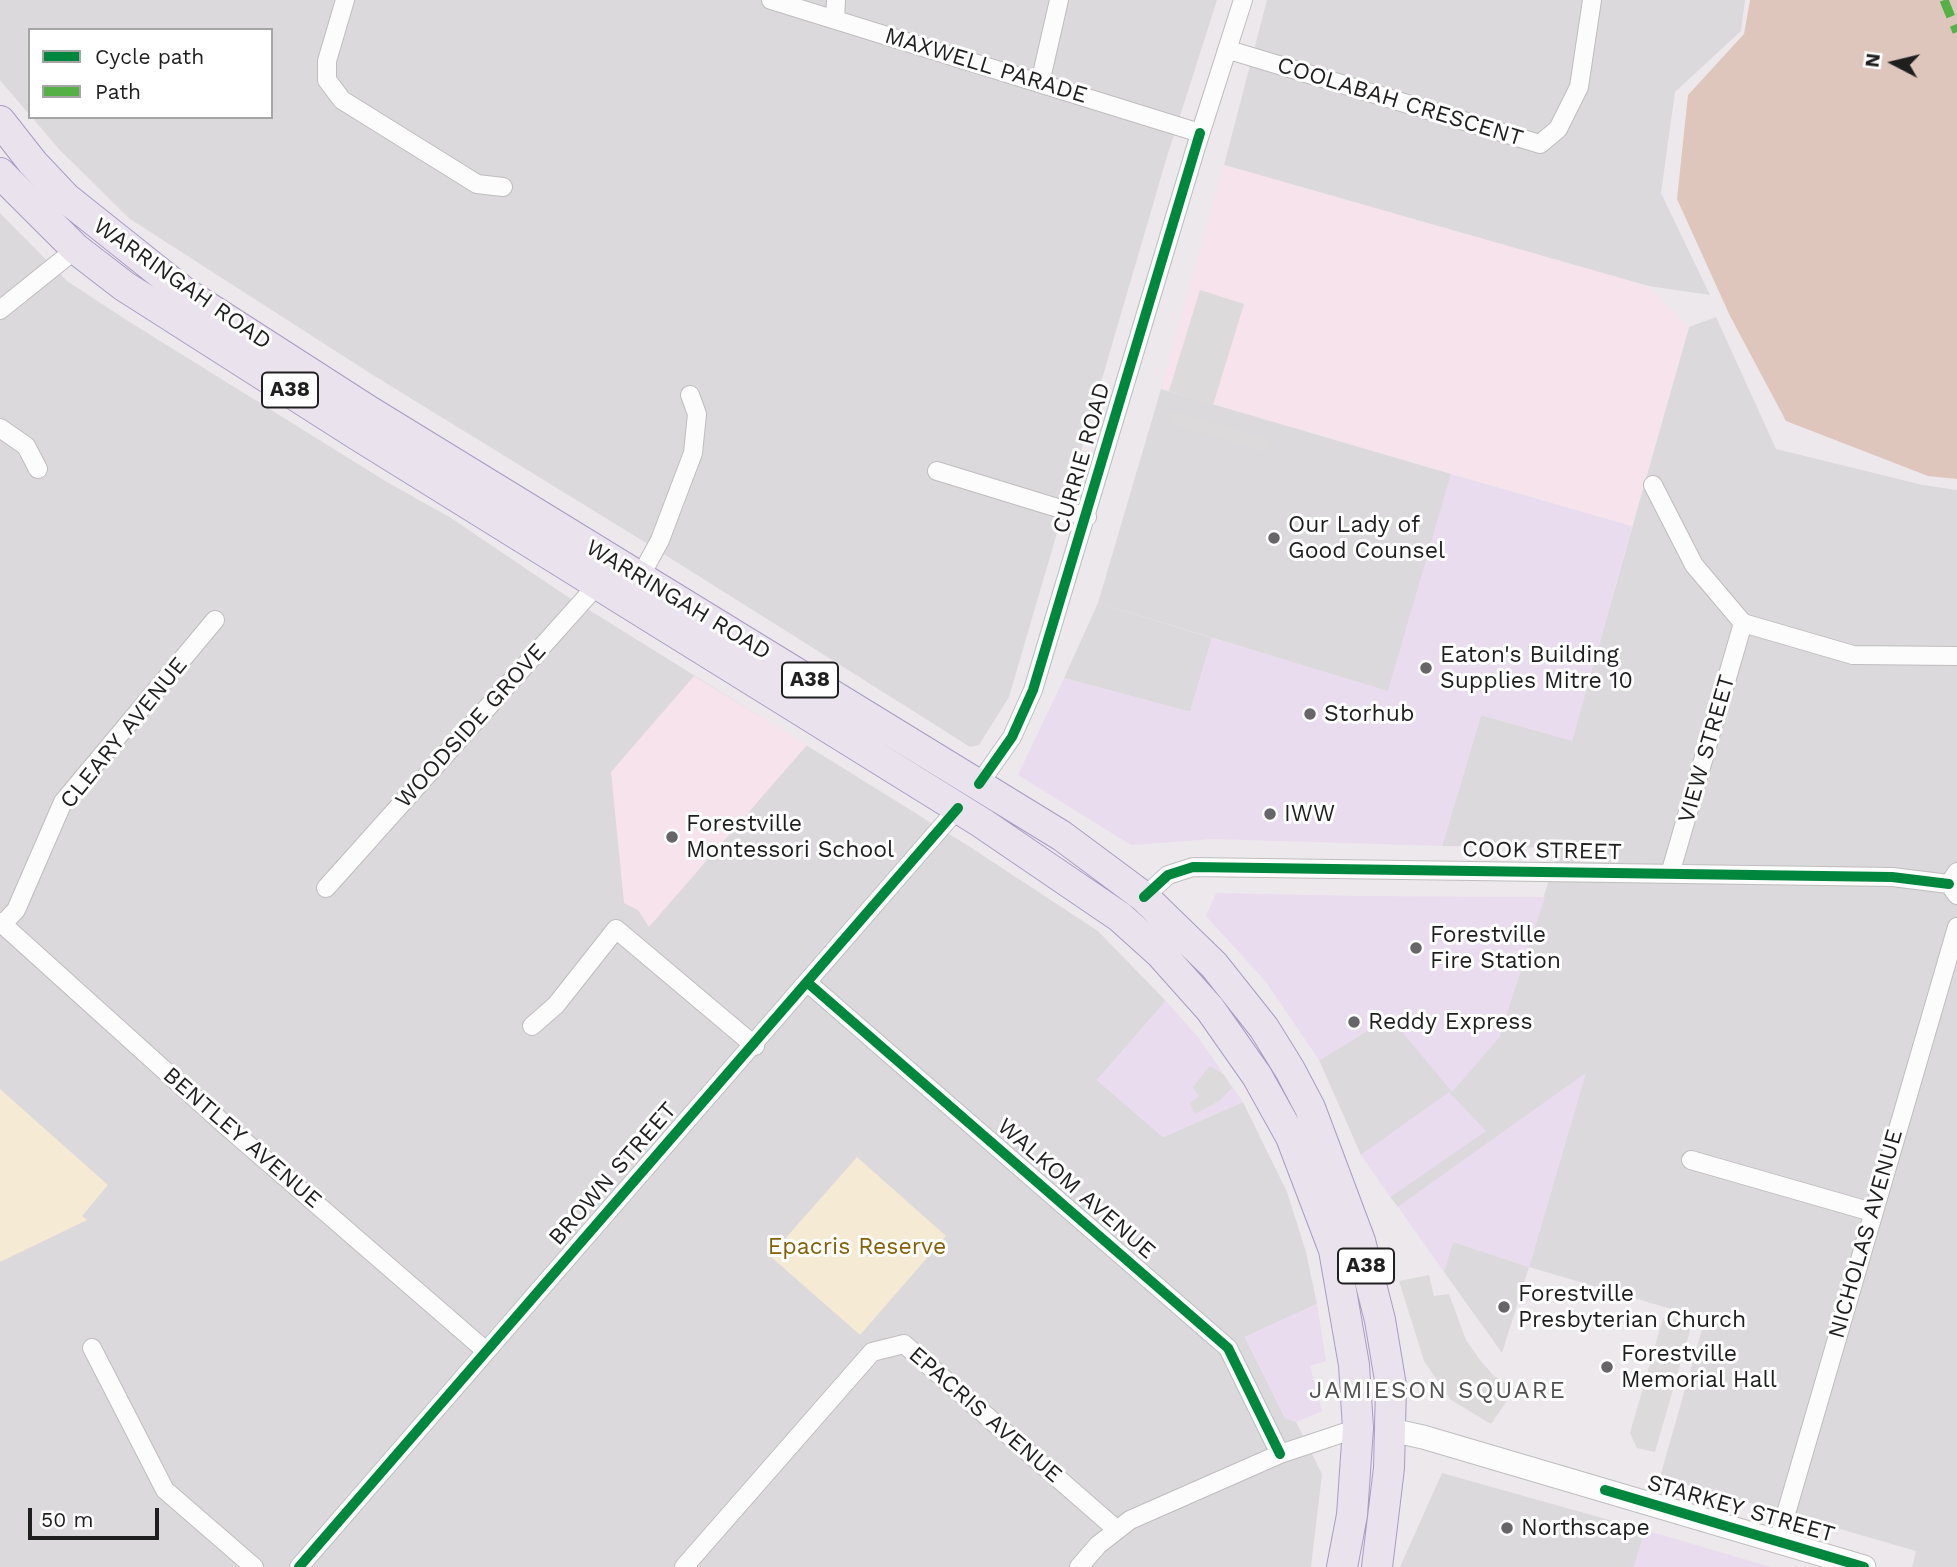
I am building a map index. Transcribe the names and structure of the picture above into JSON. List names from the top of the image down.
{
  "streets": {
    "highway": [
      "WARRINGAH ROAD",
      "A38",
      "COOK STREET",
      "BROWN STREET",
      "STARKEY STREET"
    ],
    "street": [
      "MAXWELL PARADE",
      "COOLABAH CRESCENT",
      "CURRIE ROAD",
      "WOODSIDE GROVE",
      "CLEARY AVENUE",
      "VIEW STREET",
      "BENTLEY AVENUE",
      "WALKOM AVENUE",
      "NICHOLAS AVENUE",
      "EPACRIS AVENUE"
    ]
  },
  "crossings": [
    ["MAXWELL PARADE", "CURRIE ROAD"],
    ["COOLABAH CRESCENT", "CURRIE ROAD"],
    ["WARRINGAH ROAD", "CURRIE ROAD"],
    ["WARRINGAH ROAD", "WOODSIDE GROVE"],
    ["WARRINGAH ROAD", "COOK STREET"],
    ["WARRINGAH ROAD", "BROWN STREET"],
    ["WARRINGAH ROAD", "STARKEY STREET"],
    ["CURRIE ROAD", "BROWN STREET"],
    ["CLEARY AVENUE", "BENTLEY AVENUE"],
    ["VIEW STREET", "COOK STREET"],
    ["BENTLEY AVENUE", "BROWN STREET"],
    ["BROWN STREET", "WALKOM AVENUE"],
    ["NICHOLAS AVENUE", "STARKEY STREET"]
  ],
  "districts": ["JAMIESON SQUARE"],
  "parks": ["Epacris Reserve"],
  "places": [
    "Our Lady of Good Counsel",
    "Eaton's Building Supplies Mitre 10",
    "Storhub",
    "IWW",
    "Forestville Montessori School",
    "Forestville Fire Station",
    "Reddy Express",
    "Forestville Presbyterian Church",
    "Forestville Memorial Hall",
    "Northscape"
  ],
  "legend": ["Cycle path", "Path"],
  "scale_bar": "50 m",
  "north": "left"
}
